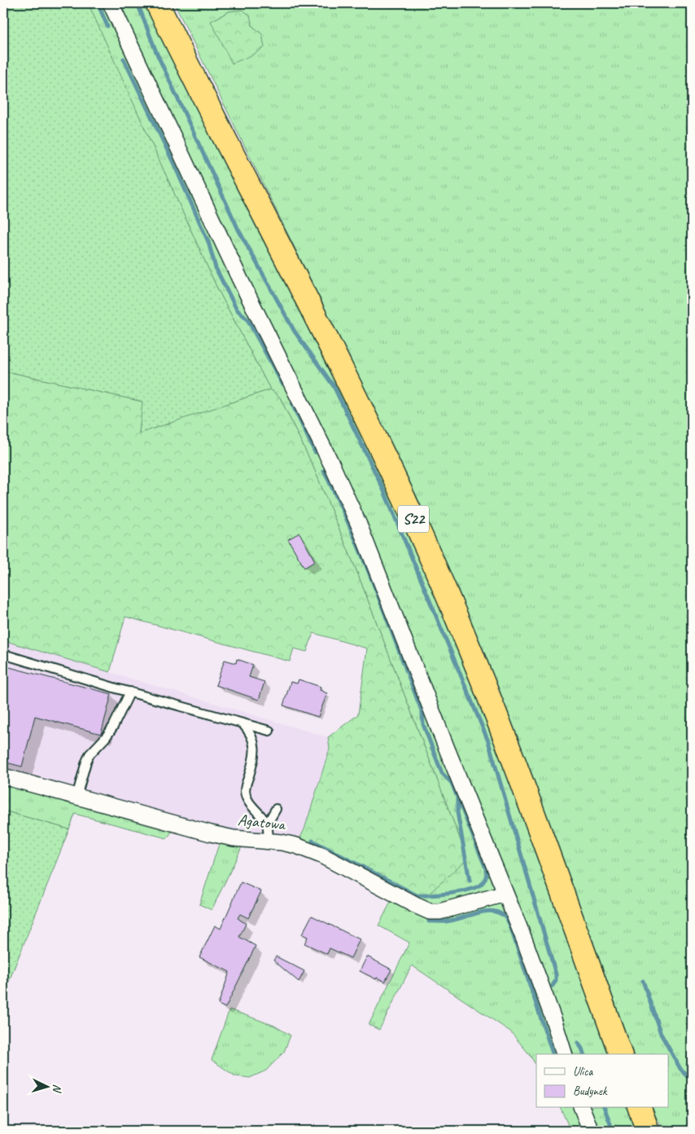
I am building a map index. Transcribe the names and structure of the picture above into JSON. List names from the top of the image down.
{
  "streets": {
    "highway": ["S22"],
    "street": ["Agatowa"]
  },
  "legend": ["Ulica", "Budynek"],
  "north": "right"
}
